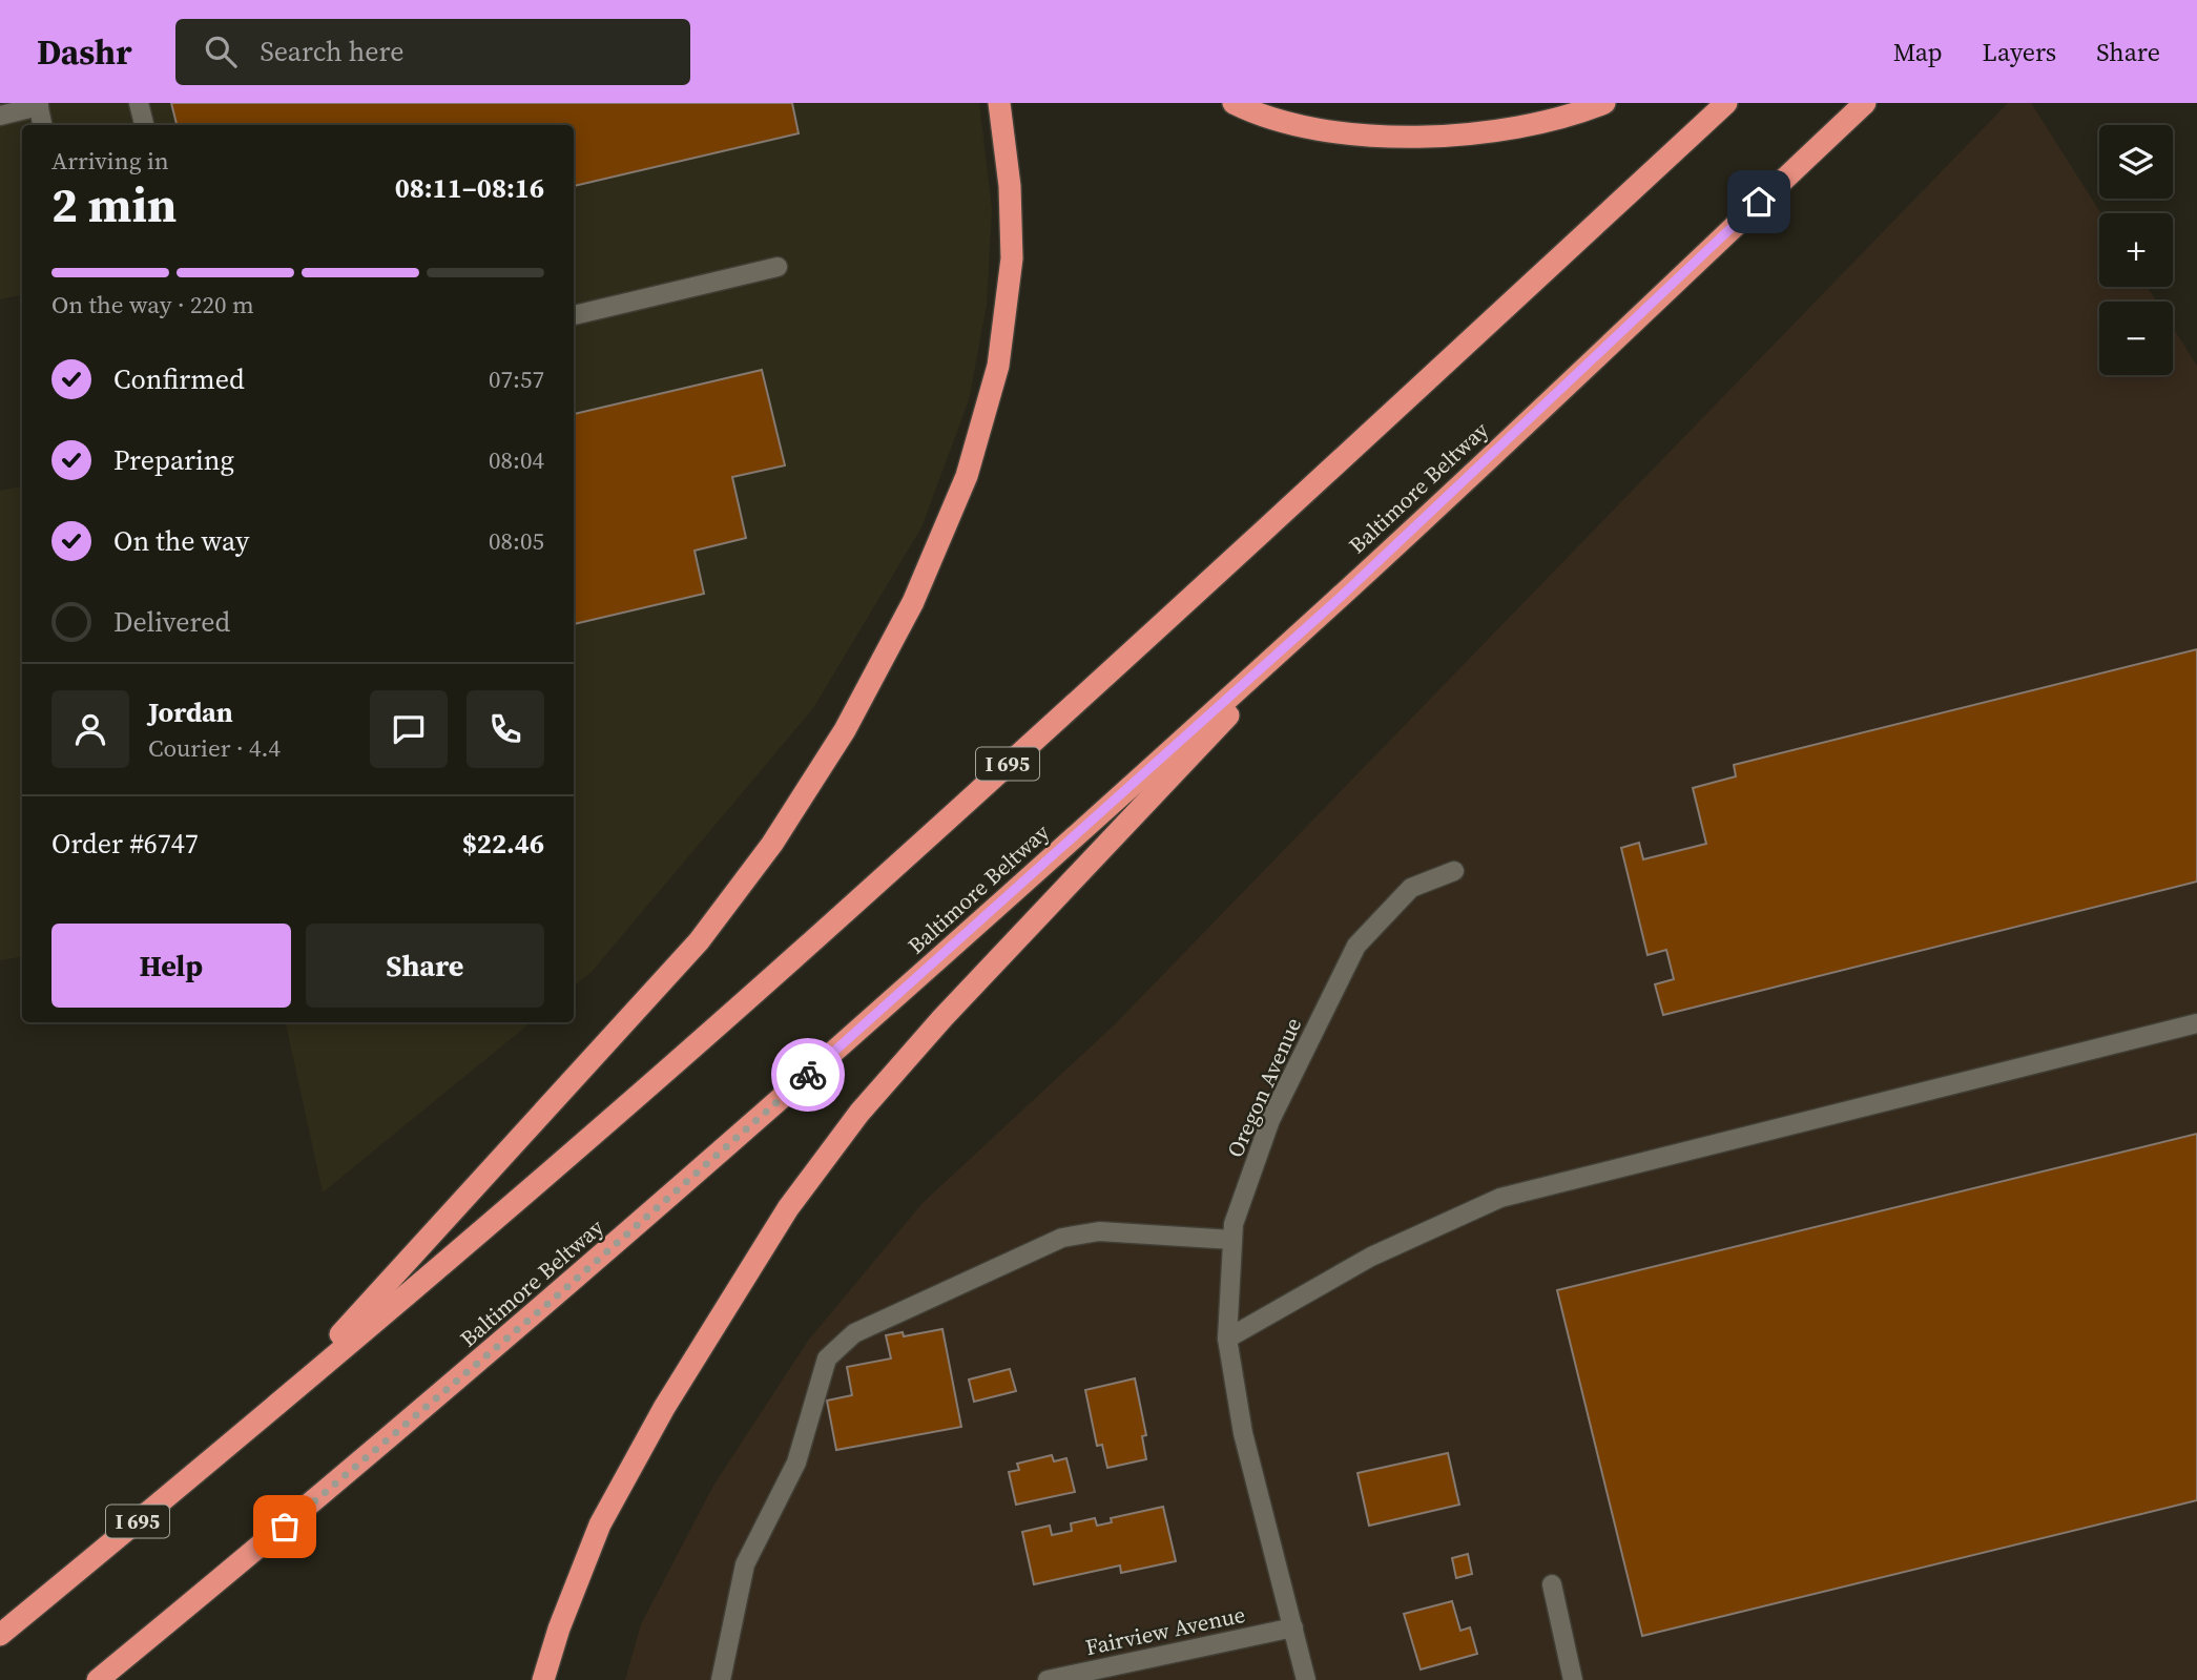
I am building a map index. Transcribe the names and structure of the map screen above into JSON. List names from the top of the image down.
{
  "streets": {
    "highway": ["Baltimore Beltway", "I 695"],
    "street": ["Oregon Avenue", "Fairview Avenue"]
  },
  "crossings": [
    ["Oregon Avenue", "Fairview Avenue"]
  ],
  "page": {
    "header": "Dashr",
    "search": "Search here",
    "nav": ["Map", "Layers", "Share"],
    "map_buttons": ["+", "−"],
    "heading": ["2 min", "Arriving in", "08:11–08:16"],
    "panel": [
      "Jordan",
      "Courier · 4.4",
      "Order #6747",
      "$22.46"
    ],
    "bar": "On the way · 220 m",
    "list": [
      ["Confirmed", "07:57"],
      ["Preparing", "08:04"],
      ["On the way", "08:05"],
      "Delivered"
    ],
    "buttons": ["Help", "Share"]
  }
}
